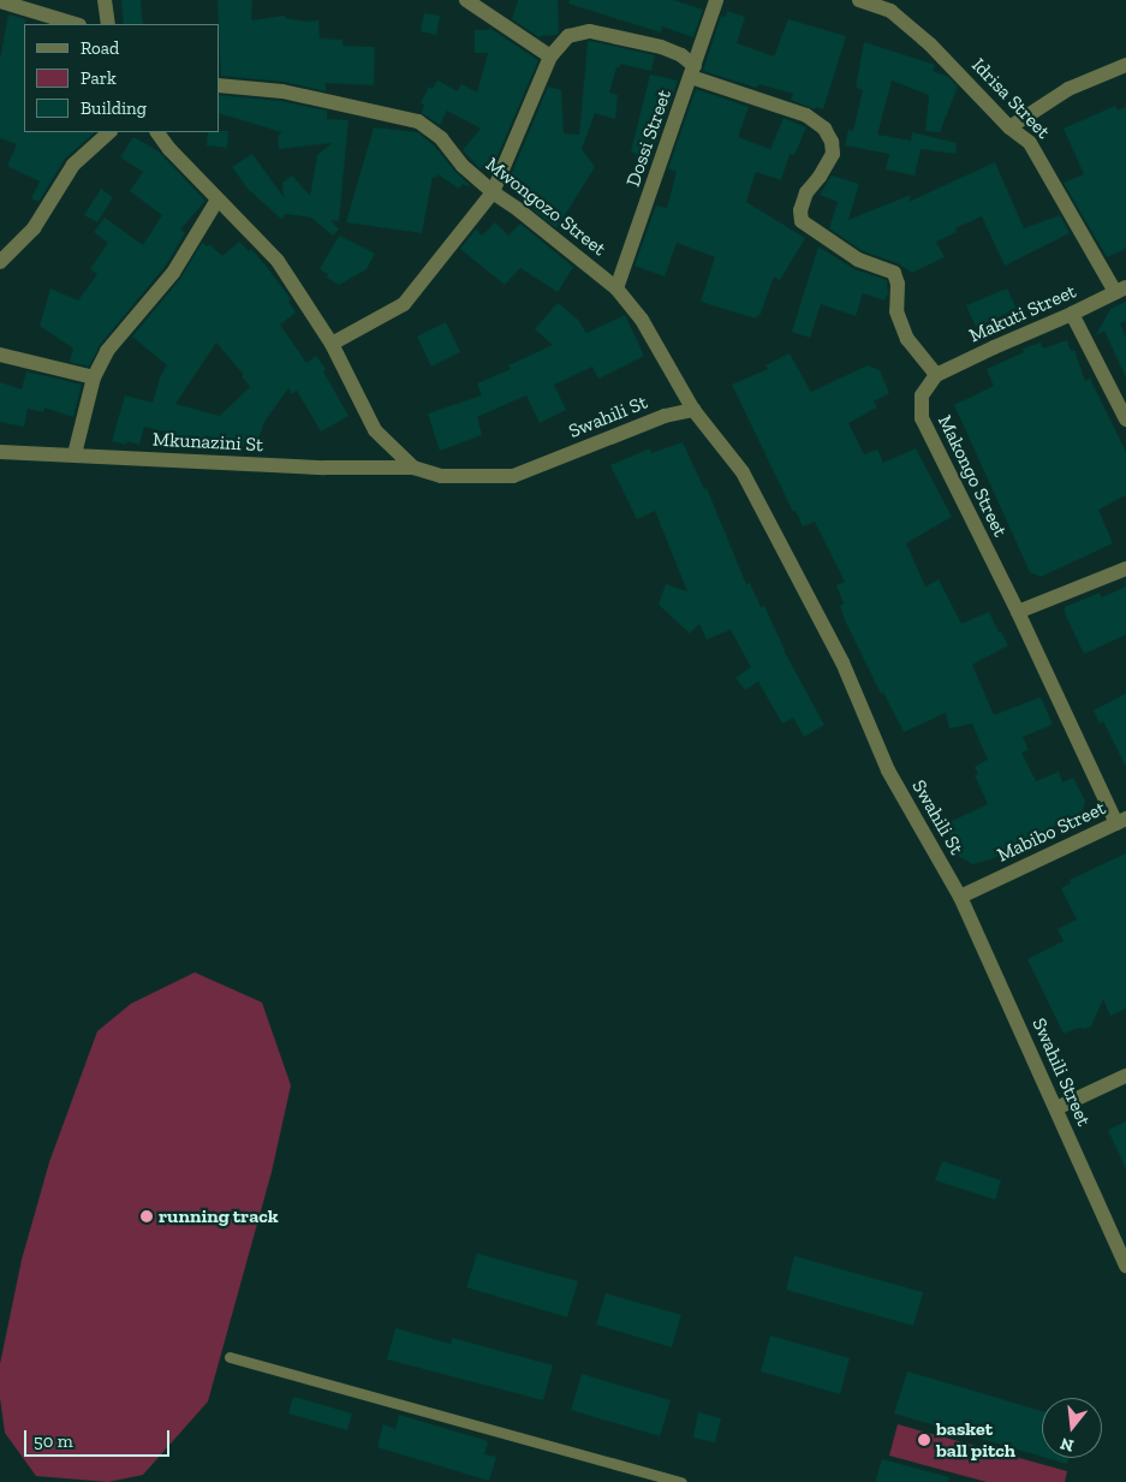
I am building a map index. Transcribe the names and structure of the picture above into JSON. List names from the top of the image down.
{
  "streets": {
    "street": [
      "Idrisa Street",
      "Dossi Street",
      "Mwongozo Street",
      "Makuti Street",
      "Swahili St",
      "Mkunazini St",
      "Makongo Street",
      "Mabibo Street",
      "Swahili Street"
    ]
  },
  "crossings": [
    ["Idrisa Street", "Makuti Street"],
    ["Dossi Street", "Mwongozo Street"],
    ["Mwongozo Street", "Swahili St"],
    ["Makuti Street", "Makongo Street"],
    ["Swahili St", "Mkunazini St"],
    ["Swahili St", "Mabibo Street"],
    ["Swahili St", "Swahili Street"],
    ["Makongo Street", "Mabibo Street"],
    ["Mabibo Street", "Swahili Street"]
  ],
  "places": ["running track", "basket ball pitch"],
  "legend": ["Road", "Park", "Building"],
  "scale_bar": "50 m",
  "north": "bottom"
}
